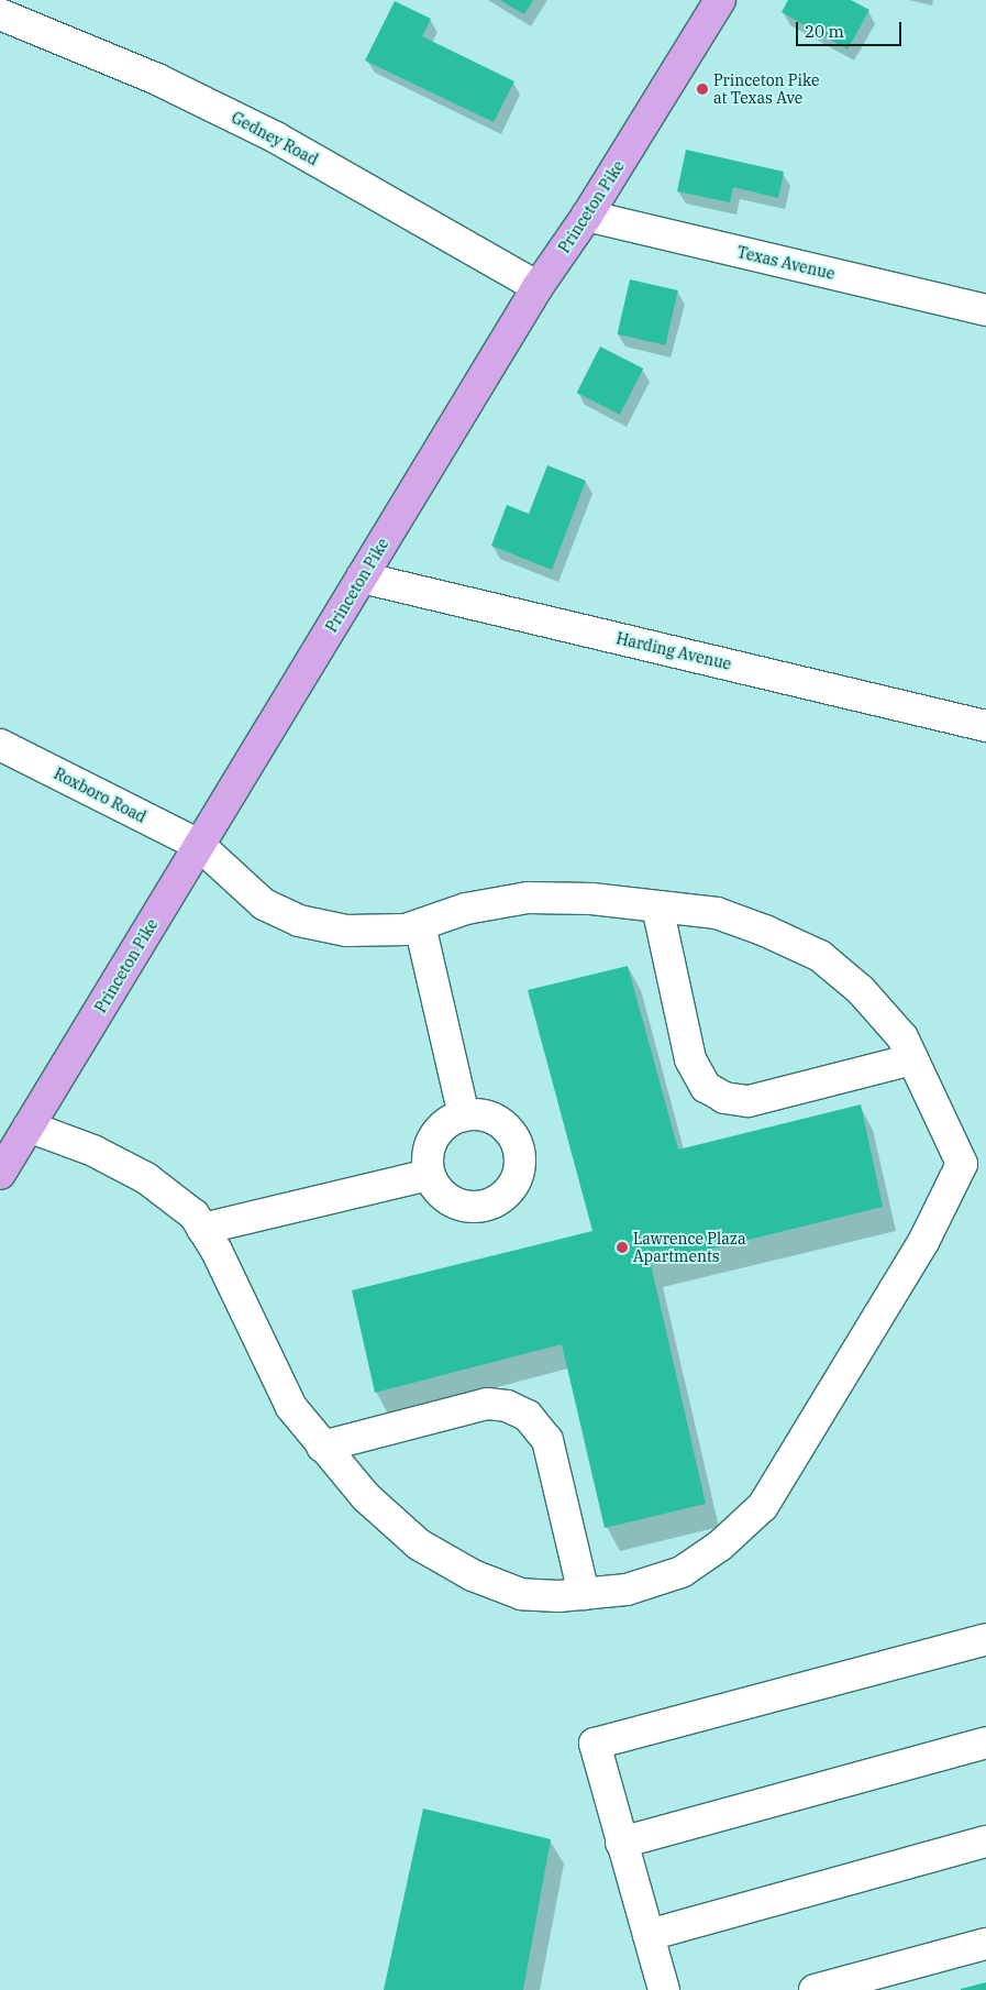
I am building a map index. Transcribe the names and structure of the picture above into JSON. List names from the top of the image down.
{
  "streets": {
    "main road": ["Princeton Pike"],
    "street": [
      "Gedney Road",
      "Texas Avenue",
      "Harding Avenue",
      "Roxboro Road"
    ]
  },
  "crossings": [
    ["Gedney Road", "Princeton Pike"],
    ["Princeton Pike", "Texas Avenue"],
    ["Princeton Pike", "Harding Avenue"],
    ["Princeton Pike", "Roxboro Road"]
  ],
  "places": ["Princeton Pike at Texas Ave", "Lawrence Plaza Apartments"],
  "scale_bar": "20 m"
}
